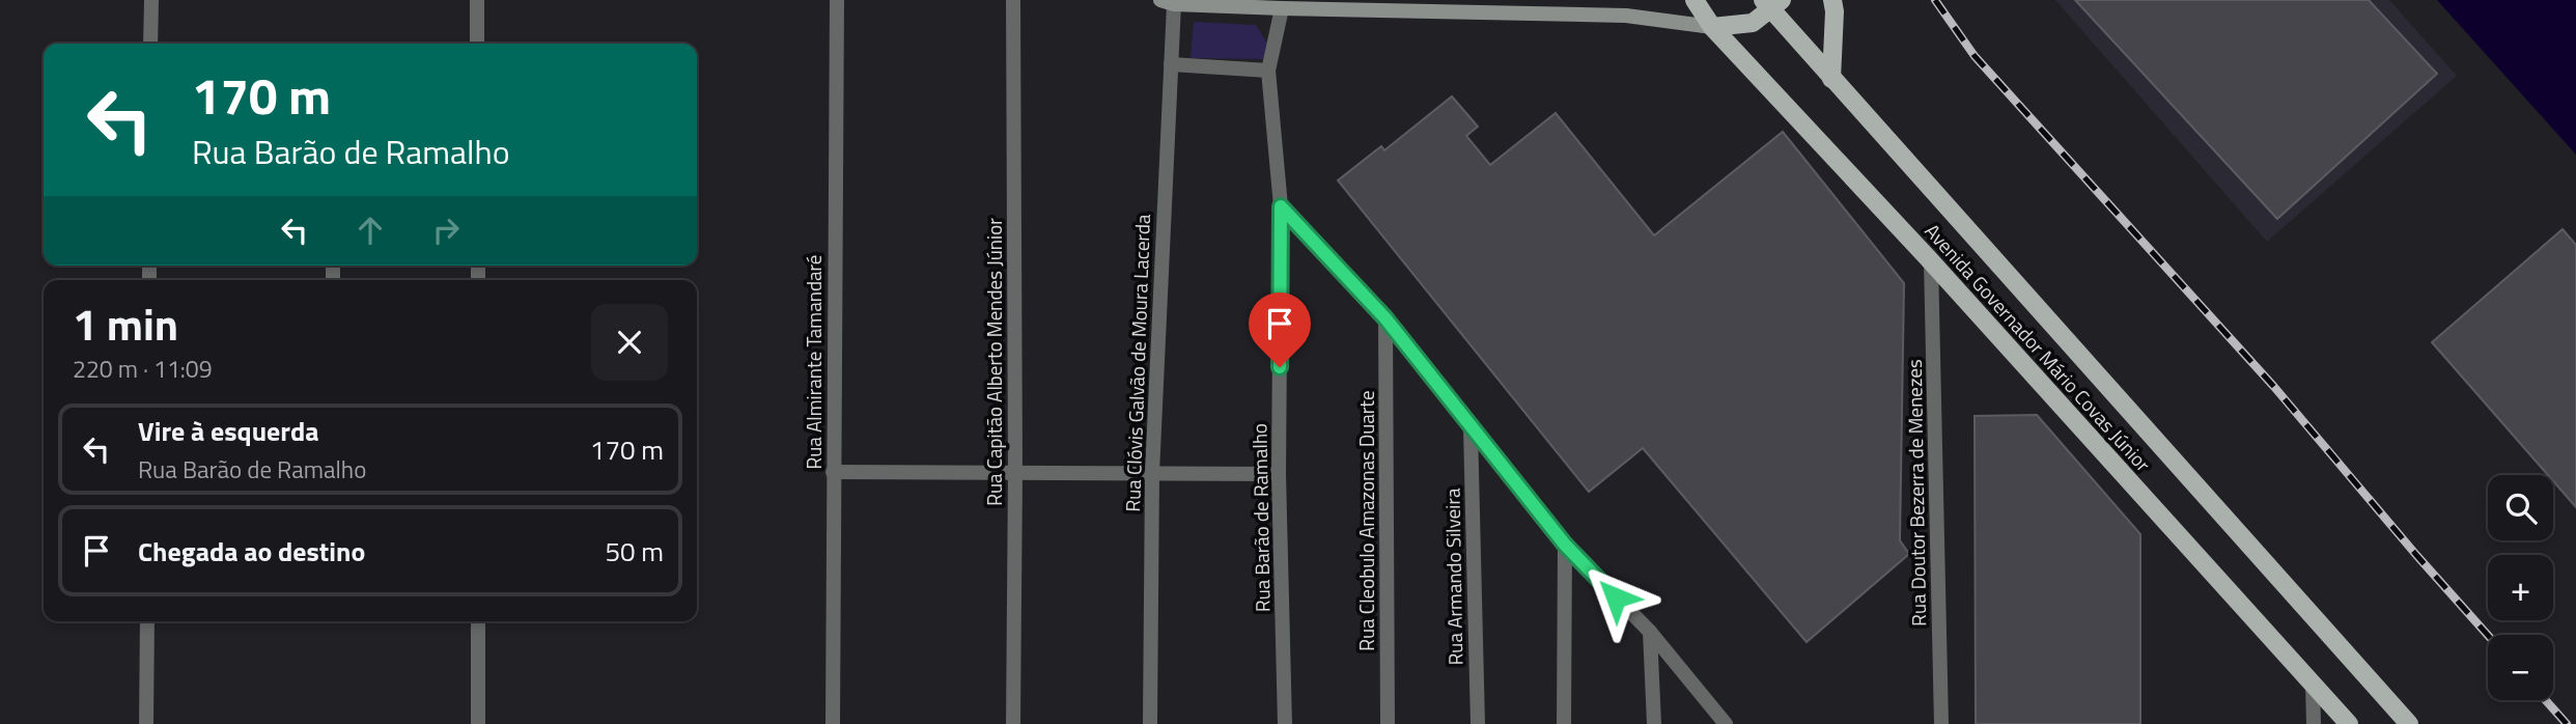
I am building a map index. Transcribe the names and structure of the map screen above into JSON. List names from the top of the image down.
{
  "streets": {
    "main road": ["Avenida Governador Mário Covas Júnior"],
    "street": [
      "Rua Almirante Tamandaré",
      "Rua Capitão Alberto Mendes Júnior",
      "Rua Clóvis Galvão de Moura Lacerda",
      "Rua Doutor Bezerra de Menezes",
      "Rua Barão de Ramalho",
      "Rua Cleobulo Amazonas Duarte",
      "Rua Armando Silveira"
    ]
  },
  "crossings": [
    ["Avenida Governador Mário Covas Júnior", "Rua Doutor Bezerra de Menezes"]
  ],
  "page": {
    "turn": ["170 m", "Rua Barão de Ramalho"],
    "heading": ["1 min", "220 m · 11:09"],
    "list": [
      {
        "name": "Vire à esquerda",
        "note": "Rua Barão de Ramalho",
        "value": "170 m"
      },
      {
        "name": "Chegada ao destino",
        "value": "50 m"
      }
    ],
    "map_buttons": ["+", "−"]
  }
}
